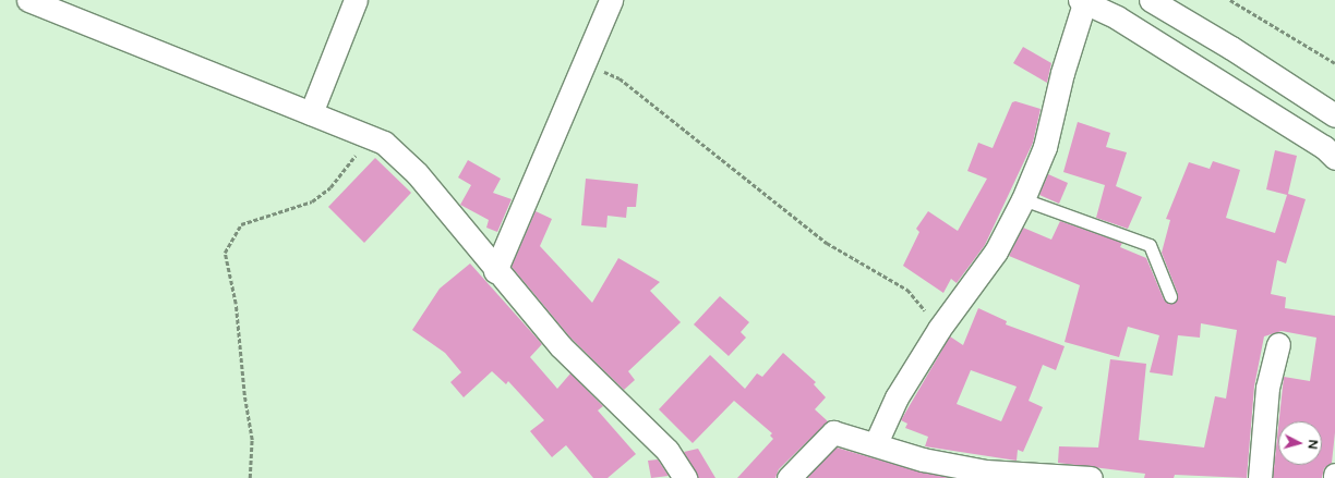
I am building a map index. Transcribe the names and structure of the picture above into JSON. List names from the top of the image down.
{
  "north": "right"
}
